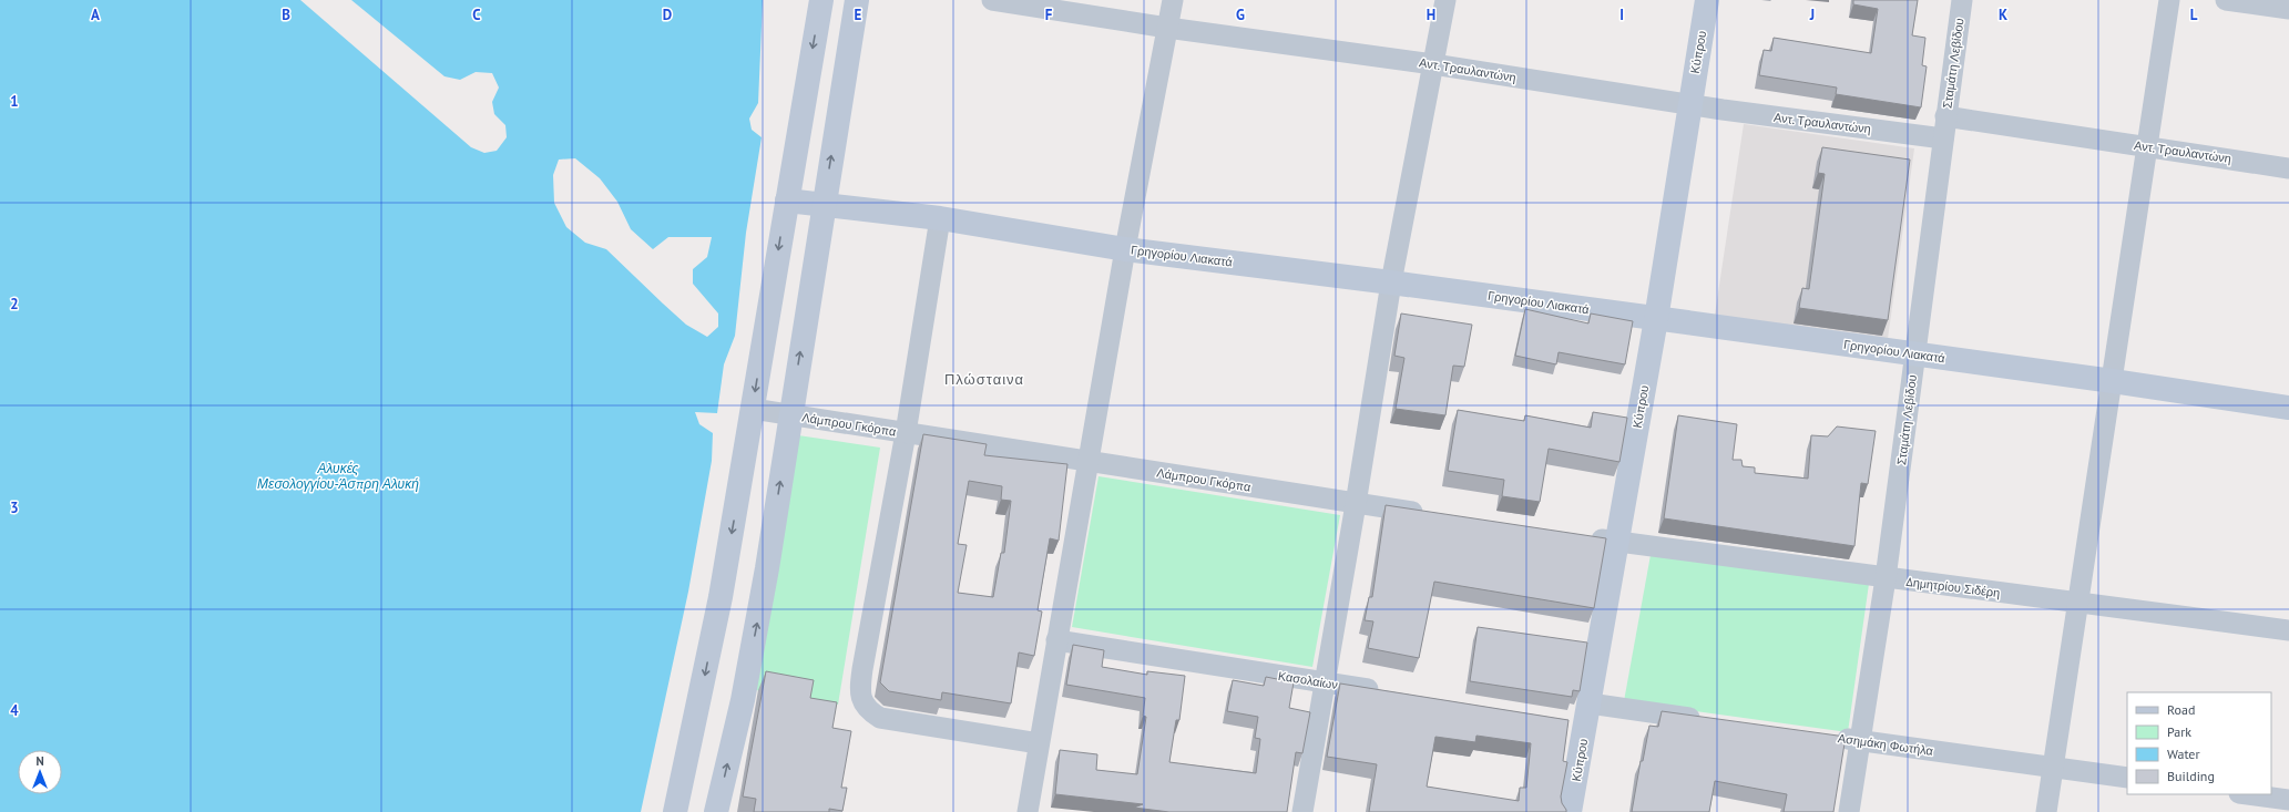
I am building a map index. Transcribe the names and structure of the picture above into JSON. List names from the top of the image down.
{
  "streets": {
    "street": [
      "Κύπρου",
      "Σταμάτη Λεβίδου",
      "Αντ. Τραυλαντώνη",
      "Γρηγορίου Λιακατά",
      "Λάμπρου Γκόρπα",
      "Δημητρίου Σιδέρη",
      "Κασολαίων",
      "Ασημάκη Φωτήλα"
    ]
  },
  "crossings": [
    ["Κύπρου", "Αντ. Τραυλαντώνη"],
    ["Κύπρου", "Γρηγορίου Λιακατά"],
    ["Κύπρου", "Δημητρίου Σιδέρη"],
    ["Σταμάτη Λεβίδου", "Αντ. Τραυλαντώνη"],
    ["Σταμάτη Λεβίδου", "Γρηγορίου Λιακατά"],
    ["Σταμάτη Λεβίδου", "Δημητρίου Σιδέρη"],
    ["Σταμάτη Λεβίδου", "Ασημάκη Φωτήλα"]
  ],
  "districts": ["Πλώσταινα"],
  "water": ["Αλυκές Μεσολογγίου-Άσπρη Αλυκή"],
  "legend": [
    "Road",
    "Park",
    "Water",
    "Building"
  ],
  "north": "top",
  "grid": {
    "columns": [
      "A",
      "B",
      "C",
      "D",
      "E",
      "F",
      "G",
      "H",
      "I",
      "J",
      "K",
      "L"
    ],
    "rows": [
      "1",
      "2",
      "3",
      "4"
    ]
  }
}
